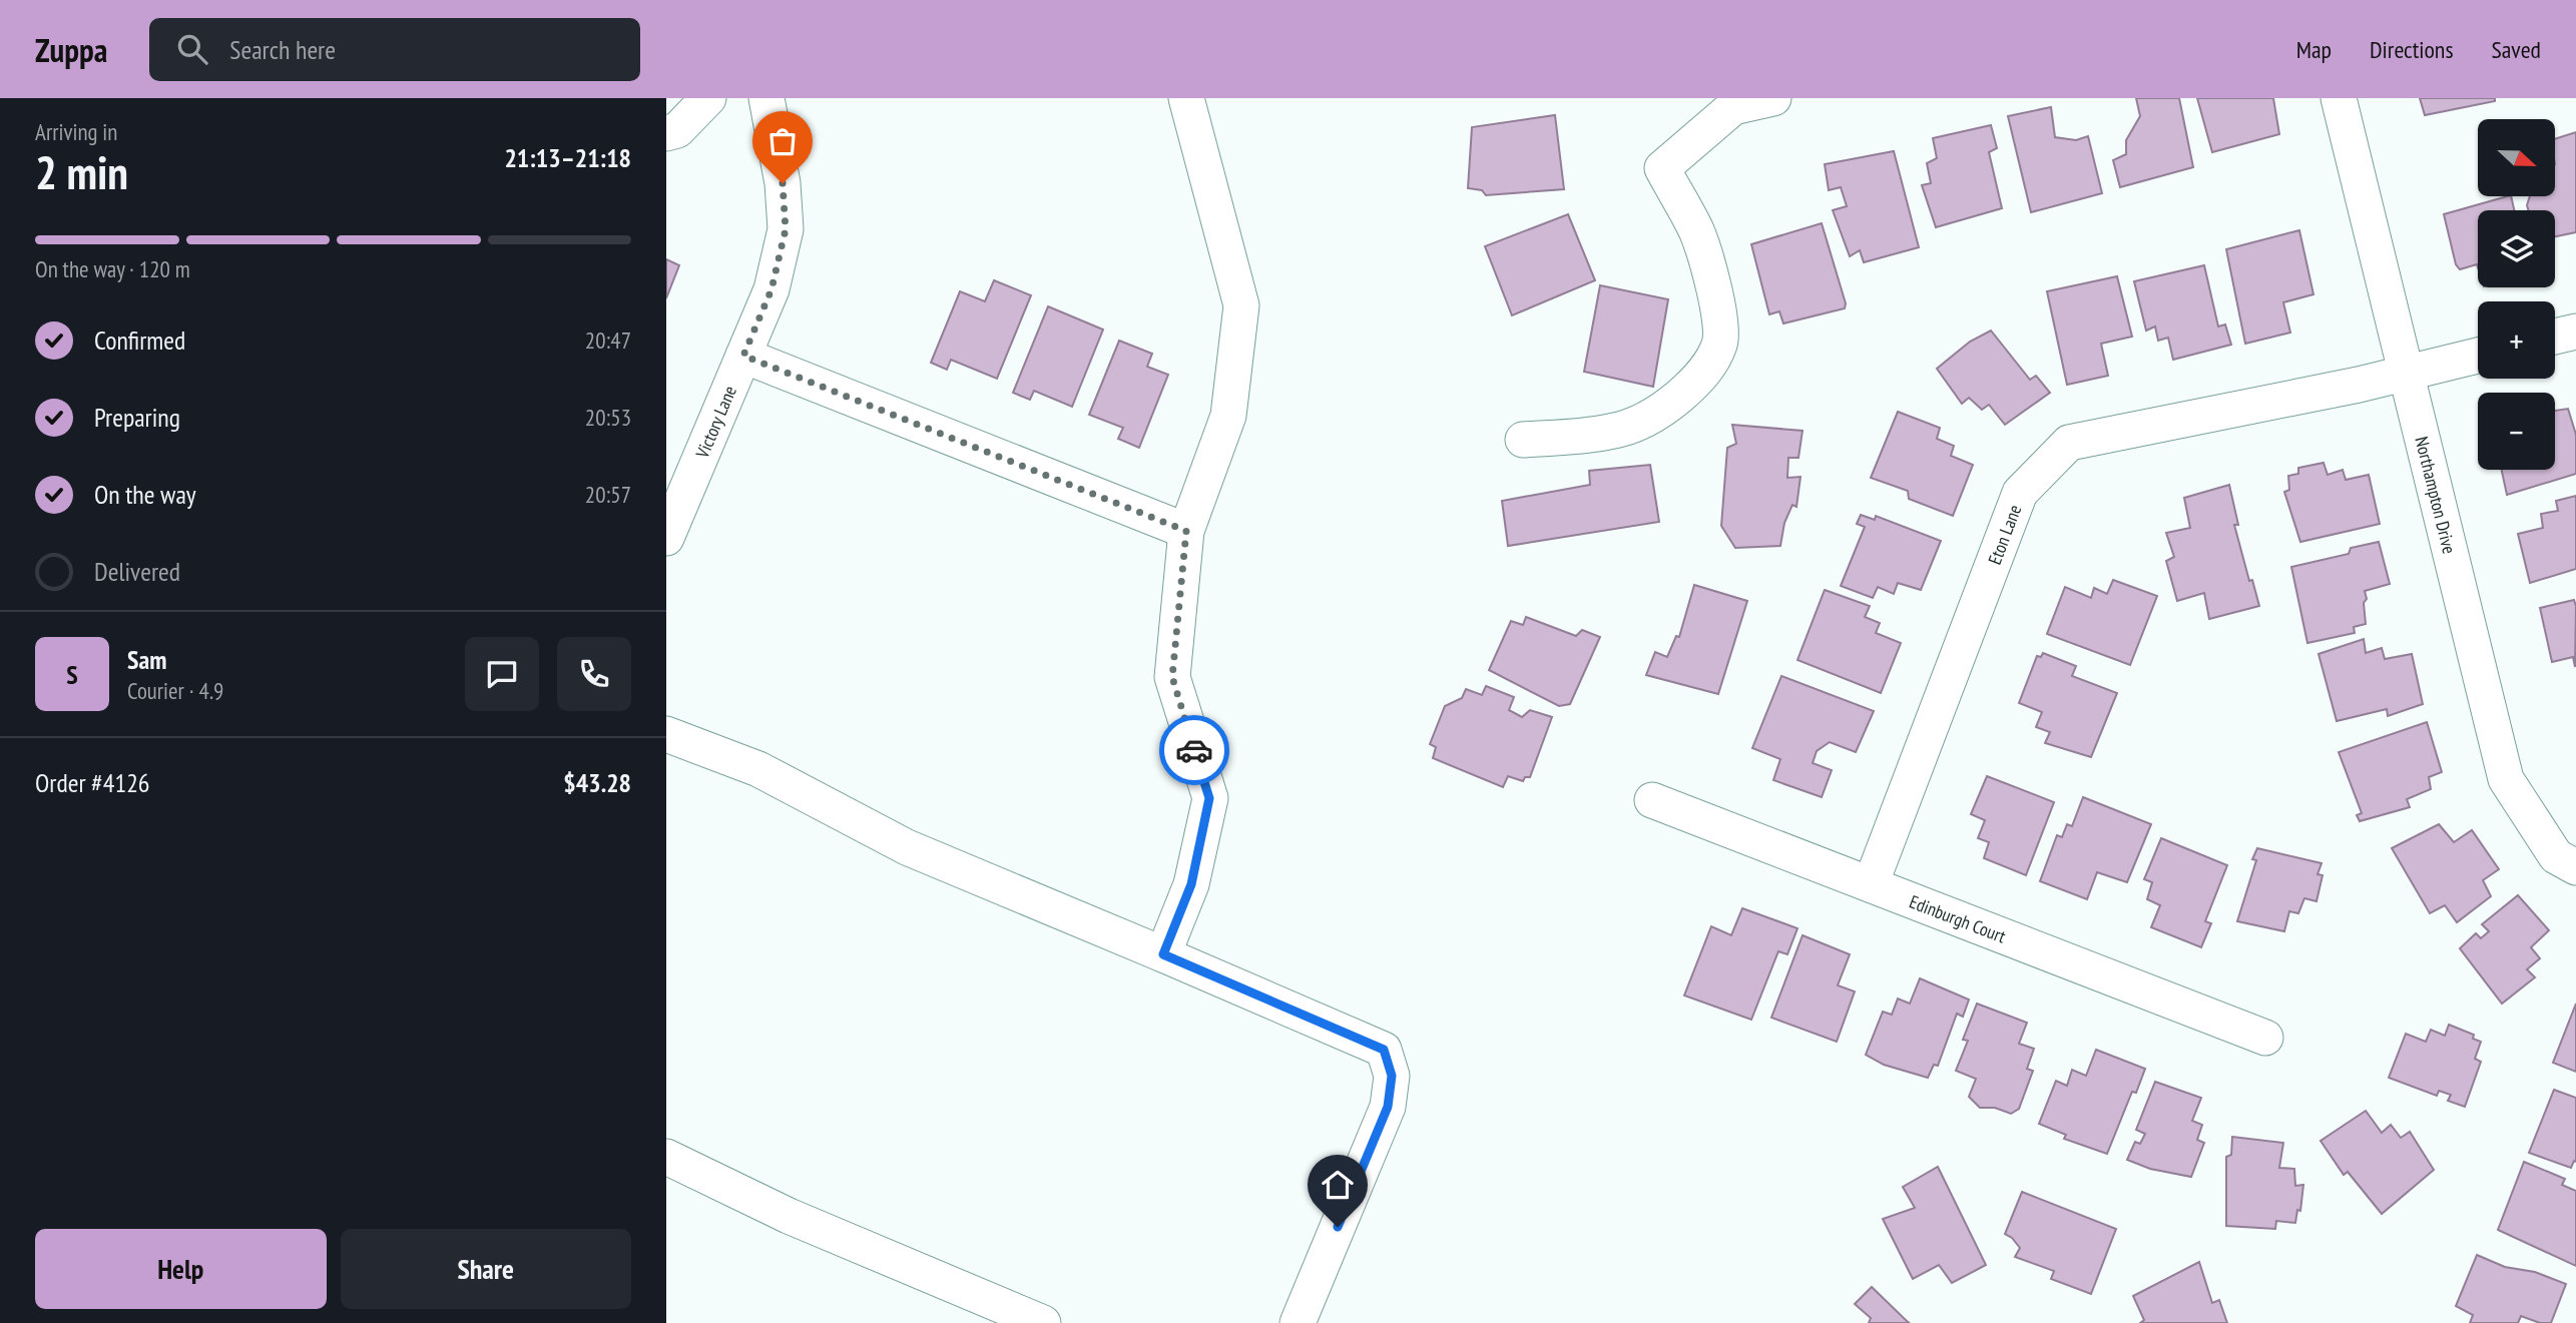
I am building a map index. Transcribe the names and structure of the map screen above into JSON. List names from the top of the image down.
{
  "streets": {
    "street": [
      "Victory Lane",
      "Northampton Drive",
      "Eton Lane",
      "Edinburgh Court"
    ]
  },
  "crossings": [
    ["Northampton Drive", "Eton Lane"],
    ["Eton Lane", "Edinburgh Court"]
  ],
  "north": "right",
  "page": {
    "header": "Zuppa",
    "search": "Search here",
    "nav": ["Map", "Directions", "Saved"],
    "heading": ["2 min", "Arriving in", "21:13–21:18"],
    "panel": [
      "Sam",
      "Courier · 4.9",
      "Order #4126",
      "$43.28"
    ],
    "map_buttons": ["+", "−"],
    "bar": "On the way · 120 m",
    "list": [
      ["Confirmed", "20:47"],
      ["Preparing", "20:53"],
      ["On the way", "20:57"],
      "Delivered"
    ],
    "round": "S",
    "buttons": ["Help", "Share"]
  }
}
